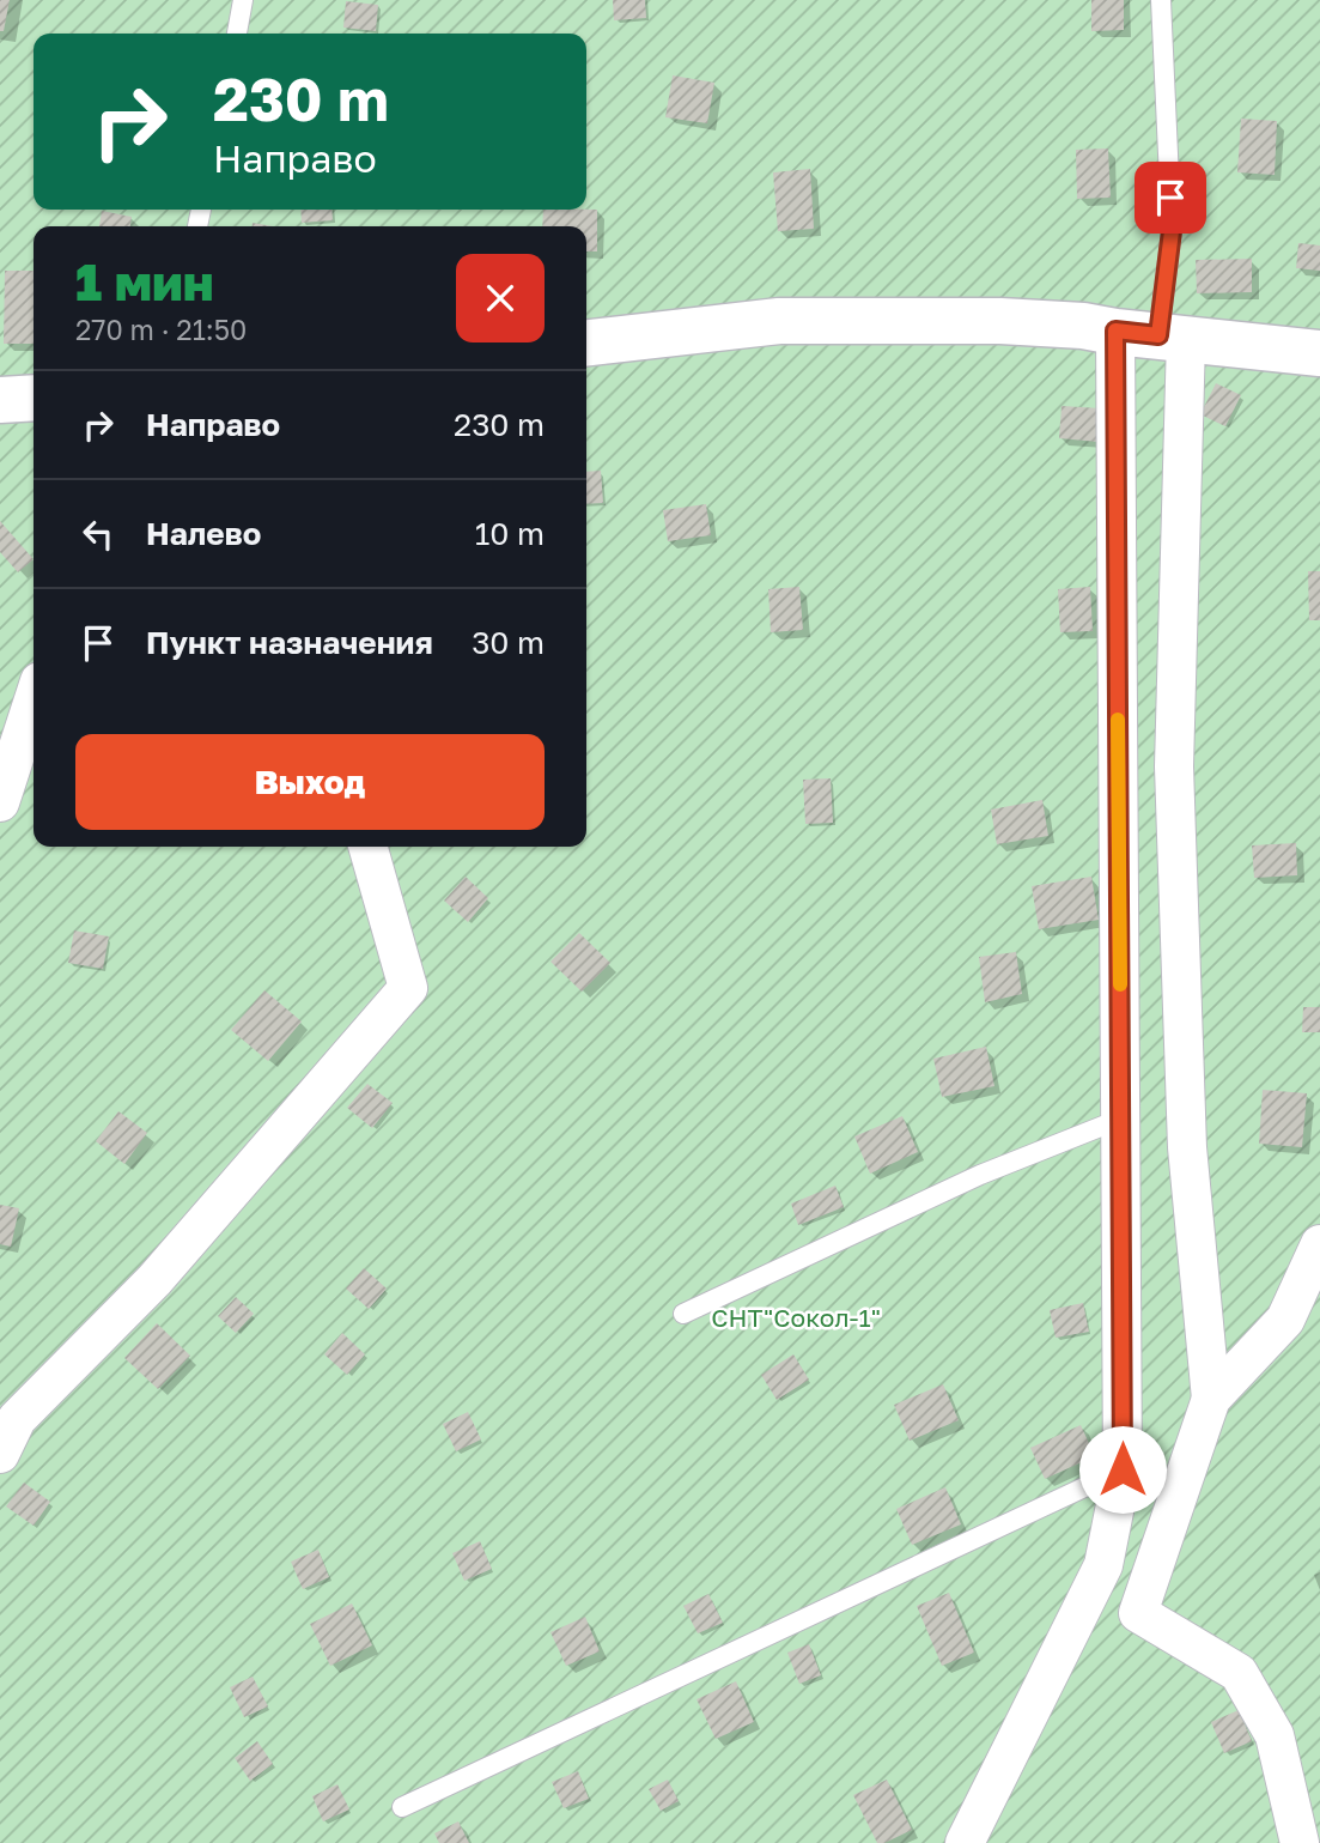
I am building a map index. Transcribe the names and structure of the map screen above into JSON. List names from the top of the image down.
{
  "parks": ["СНТ\"Сокол-1\""],
  "page": {
    "turn": ["230 m", "Направо"],
    "heading": ["1 мин", "270 m · 21:50"],
    "list": [
      {
        "name": "Направо",
        "value": "230 m"
      },
      {
        "name": "Налево",
        "value": "10 m"
      },
      {
        "name": "Пункт назначения",
        "value": "30 m"
      }
    ],
    "buttons": "Выход"
  }
}
